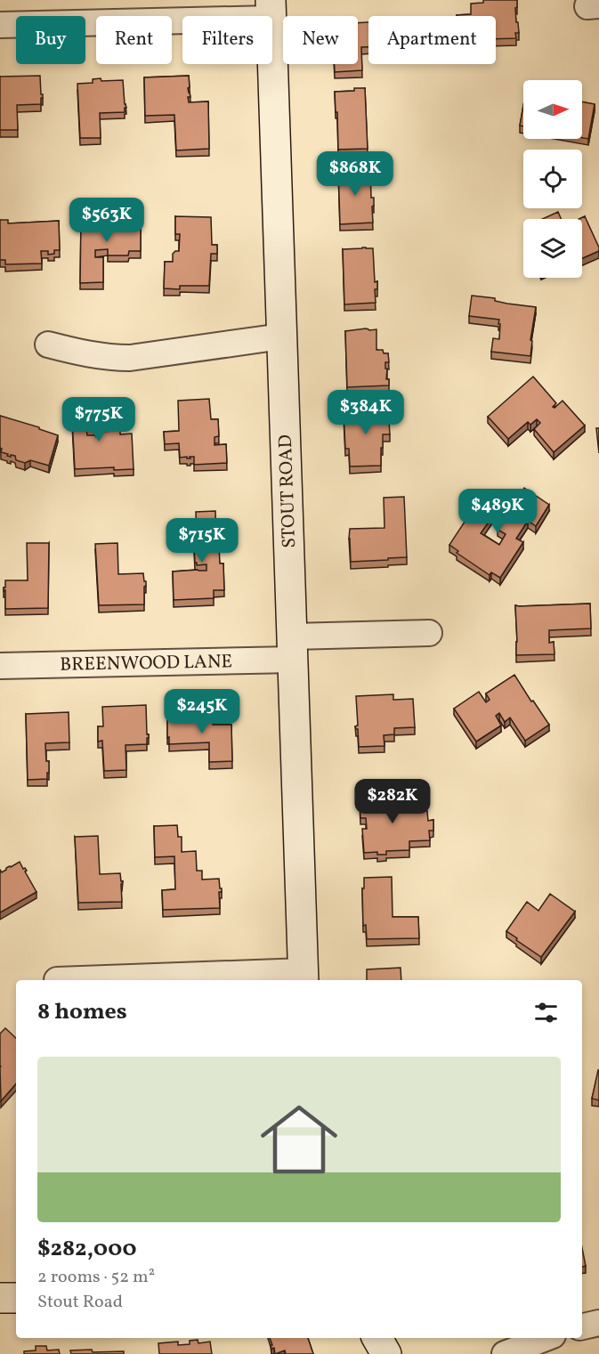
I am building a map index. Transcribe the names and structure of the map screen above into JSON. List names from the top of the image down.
{
  "streets": {
    "street": ["STOUT ROAD", "BREENWOOD LANE"]
  },
  "crossings": [
    ["STOUT ROAD", "BREENWOOD LANE"]
  ],
  "north": "right",
  "page": {
    "chip": [
      "Buy",
      "Rent",
      "Filters",
      "New",
      "Apartment"
    ],
    "price": [
      "$868K",
      "$563K",
      "$384K",
      "$775K",
      "$489K",
      "$715K",
      "$245K",
      "$282K"
    ],
    "heading": "8 homes",
    "list": [
      {
        "name": "$282,000",
        "note": "2 rooms · 52 m² · Stout Road"
      }
    ]
  }
}
